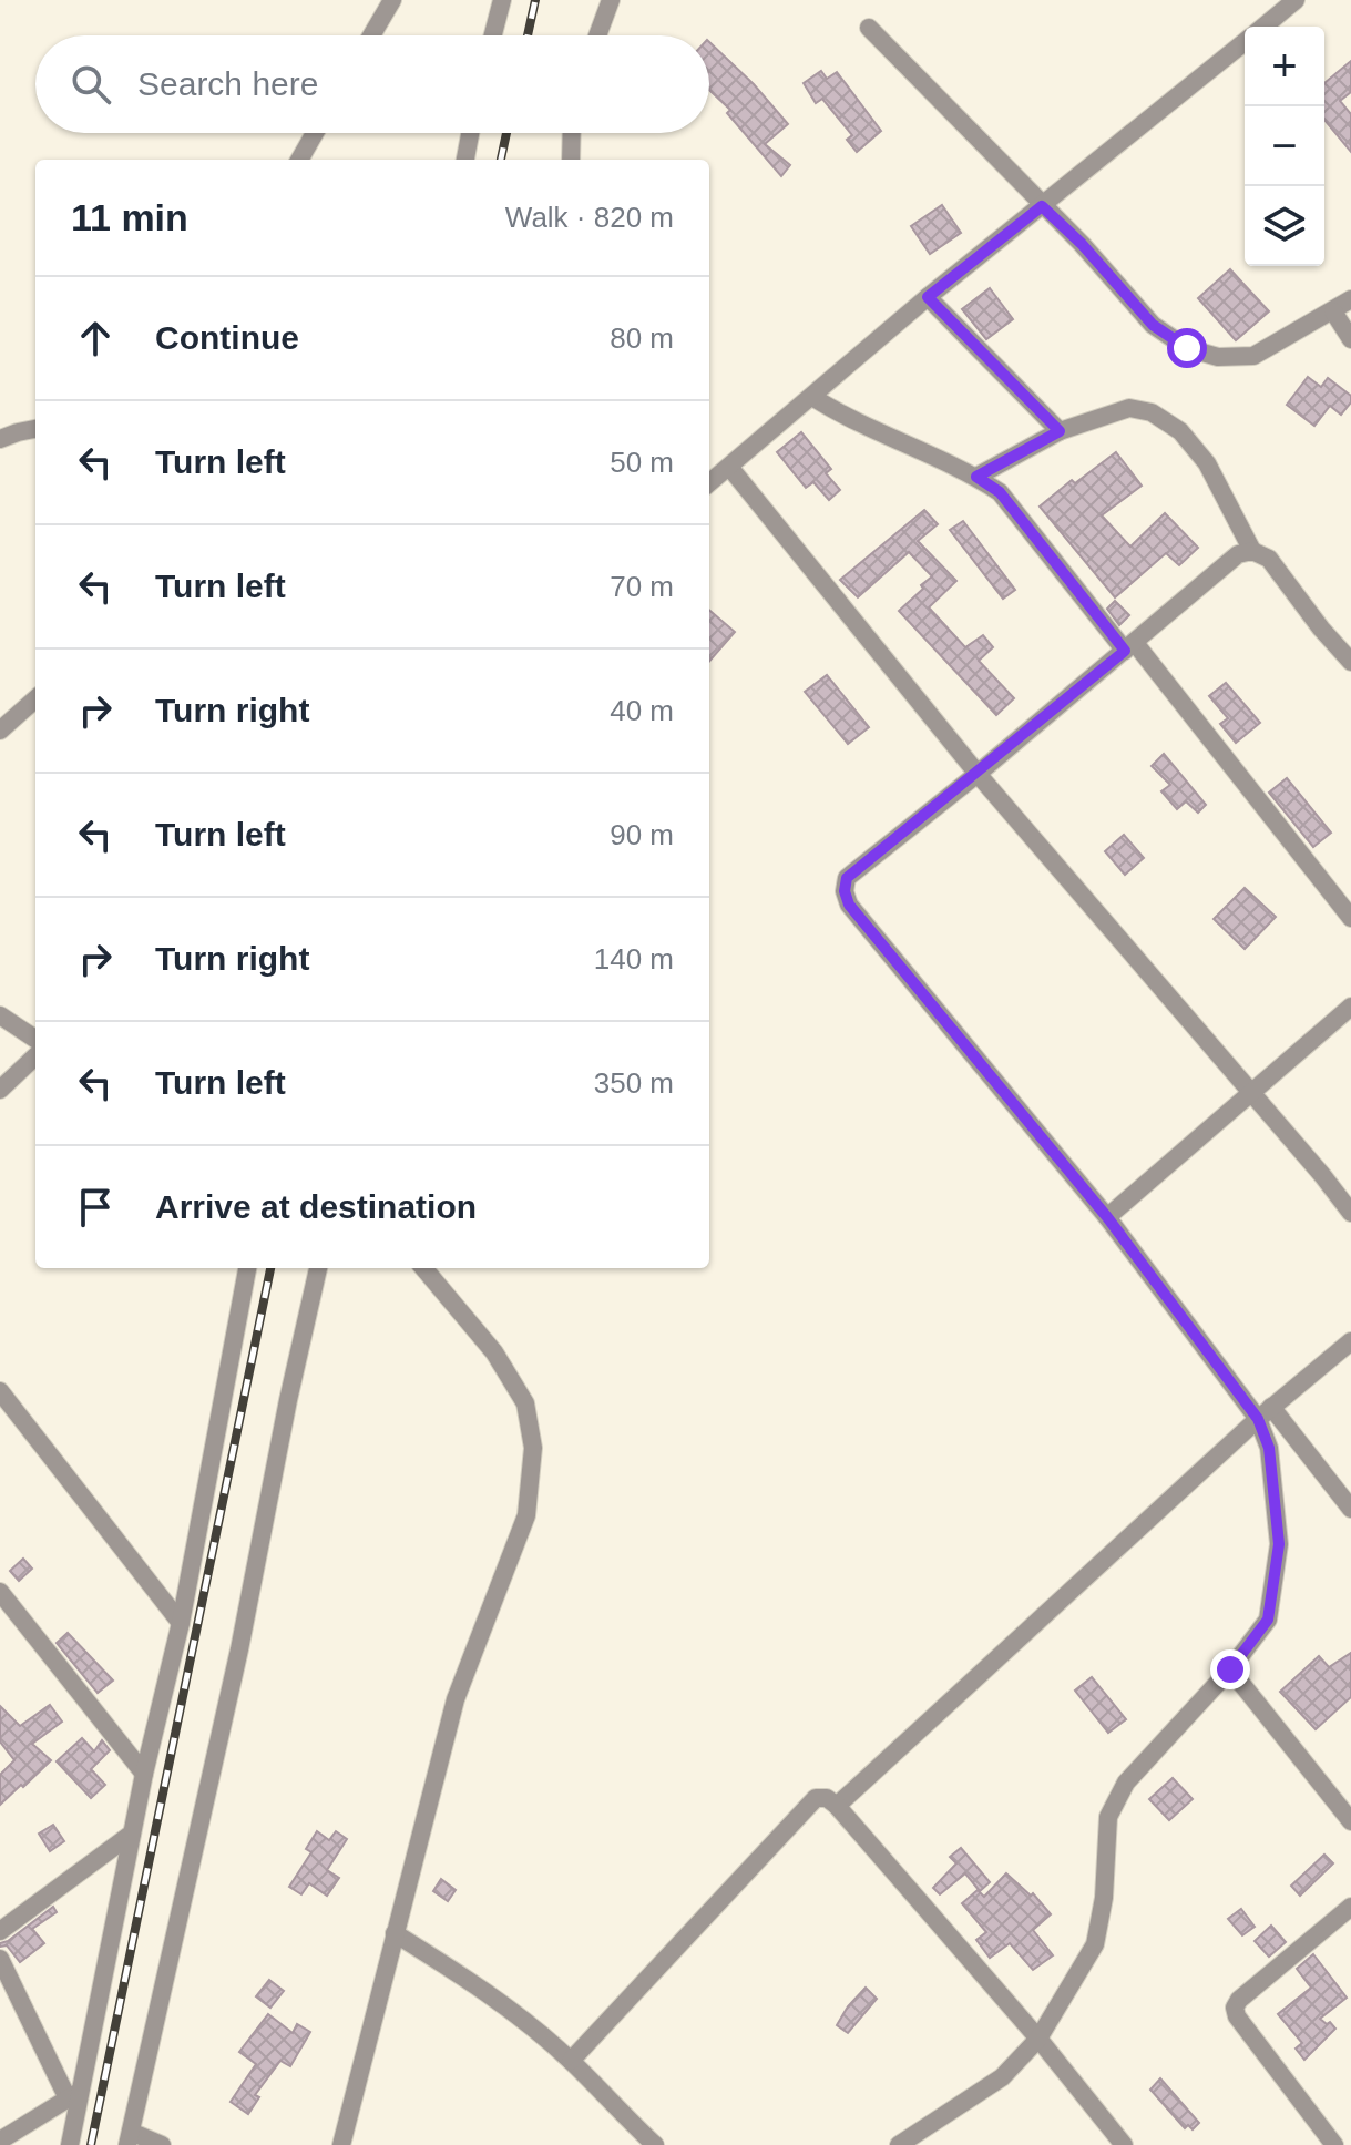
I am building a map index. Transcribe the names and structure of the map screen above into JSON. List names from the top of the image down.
{
  "page": {
    "map_buttons": ["+", "−"],
    "search": "Search here",
    "heading": ["11 min", "Walk · 820 m"],
    "list": [
      ["Continue", "80 m"],
      ["Turn left", "50 m"],
      ["Turn left", "70 m"],
      ["Turn right", "40 m"],
      ["Turn left", "90 m"],
      ["Turn right", "140 m"],
      ["Turn left", "350 m"],
      "Arrive at destination"
    ]
  }
}
